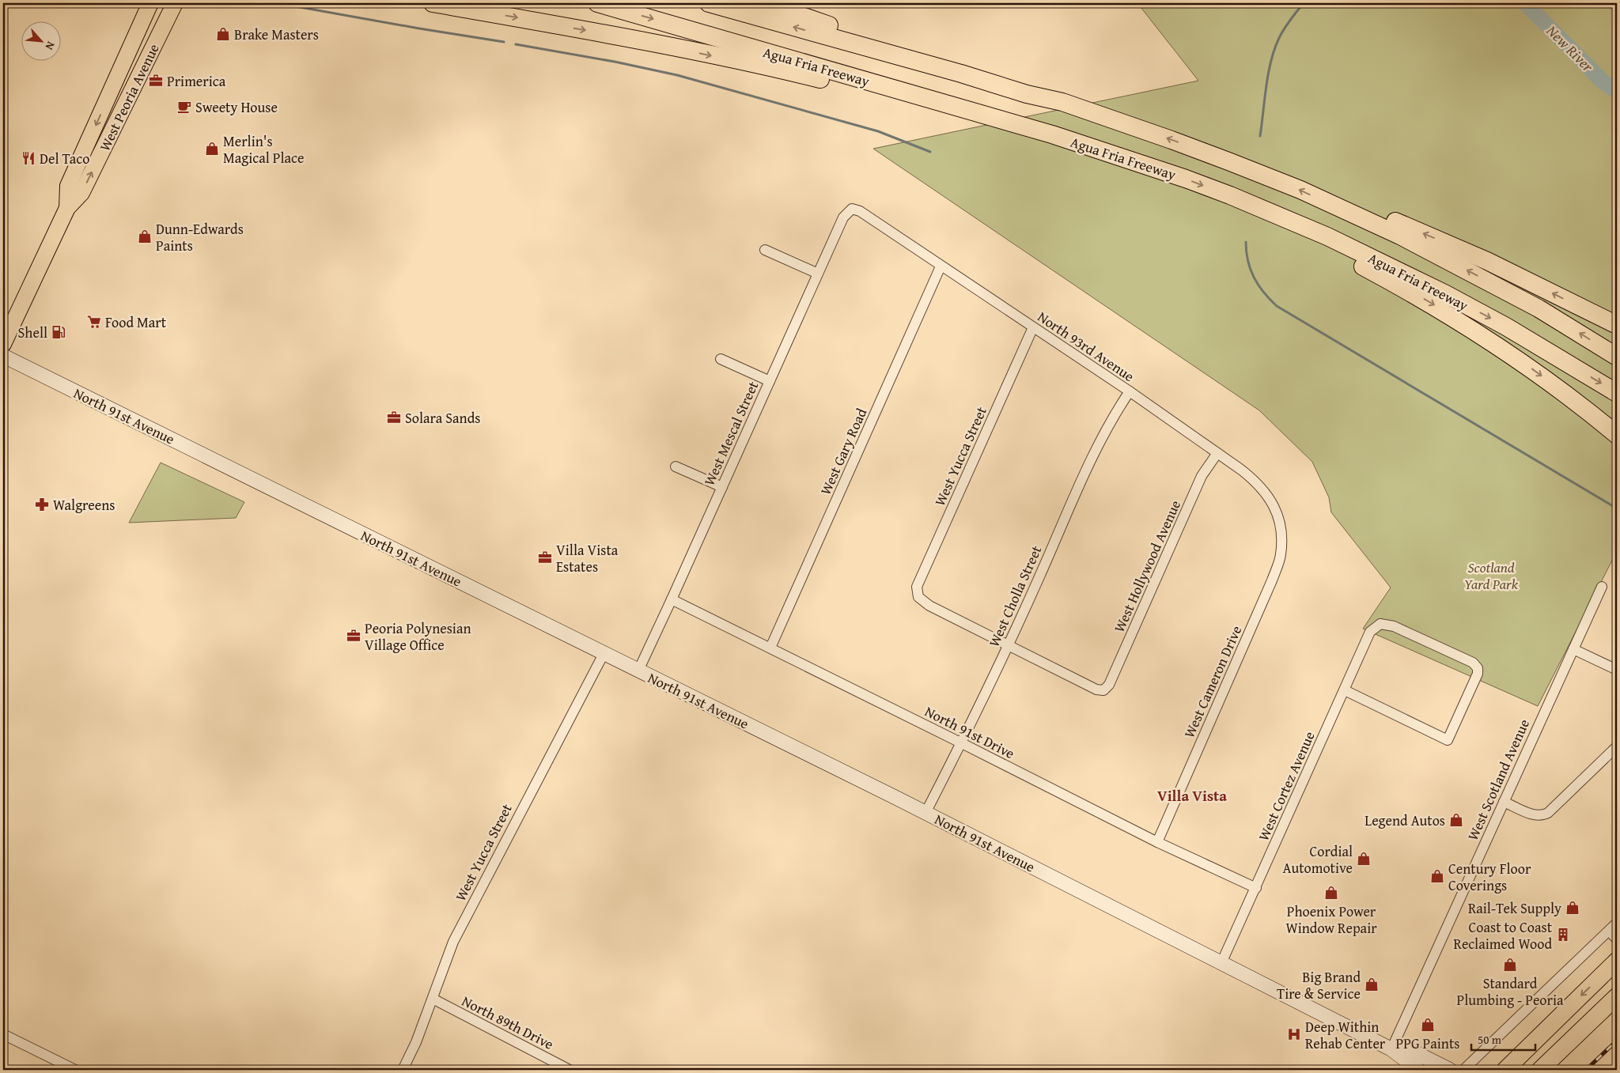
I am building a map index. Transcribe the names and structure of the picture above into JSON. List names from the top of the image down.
{
  "streets": {
    "highway": ["Agua Fria Freeway"],
    "main road": ["West Peoria Avenue", "North 91st Avenue"],
    "street": [
      "North 93rd Avenue",
      "West Mescal Street",
      "West Gary Road",
      "West Yucca Street",
      "West Hollywood Avenue",
      "West Cholla Street",
      "West Cameron Drive",
      "North 91st Drive",
      "West Scotland Avenue",
      "West Cortez Avenue",
      "North 89th Drive"
    ]
  },
  "crossings": [
    ["North 93rd Avenue", "West Mescal Street"],
    ["North 93rd Avenue", "West Gary Road"],
    ["North 93rd Avenue", "West Yucca Street"],
    ["North 93rd Avenue", "West Hollywood Avenue"],
    ["North 93rd Avenue", "West Cholla Street"],
    ["North 93rd Avenue", "West Cameron Drive"],
    ["North 91st Avenue", "West Mescal Street"],
    ["North 91st Avenue", "West Yucca Street"],
    ["North 91st Avenue", "West Cholla Street"],
    ["North 91st Avenue", "West Scotland Avenue"],
    ["North 91st Avenue", "West Cortez Avenue"],
    ["West Mescal Street", "North 91st Drive"],
    ["West Gary Road", "North 91st Drive"],
    ["West Yucca Street", "West Hollywood Avenue"],
    ["West Yucca Street", "West Cholla Street"],
    ["West Yucca Street", "North 89th Drive"],
    ["West Hollywood Avenue", "West Cholla Street"],
    ["West Cholla Street", "North 91st Drive"],
    ["West Cameron Drive", "North 91st Drive"],
    ["North 91st Drive", "West Cortez Avenue"]
  ],
  "districts": ["Villa Vista"],
  "water": ["New River"],
  "parks": ["Scotland Yard Park"],
  "places": {
    "shop": [
      "Brake Masters",
      "Merlin's Magical Place",
      "Dunn-Edwards Paints",
      "Legend Autos",
      "Cordial Automotive",
      "Century Floor Coverings",
      "Phoenix Power Window Repair",
      "Rail-Tek Supply",
      "Standard Plumbing - Peoria",
      "Big Brand Tire & Service",
      "PPG Paints"
    ],
    "office": [
      "Primerica",
      "Solara Sands",
      "Villa Vista Estates",
      "Peoria Polynesian Village Office"
    ],
    "cafe": ["Sweety House"],
    "restaurant": ["Del Taco"],
    "supermarket": ["Food Mart"],
    "fuel station": ["Shell"],
    "pharmacy": ["Walgreens"],
    "building": ["Coast to Coast Reclaimed Wood"],
    "hospital": ["Deep Within Rehab Center"]
  },
  "scale_bar": "50 m",
  "north": "bottom right"
}
